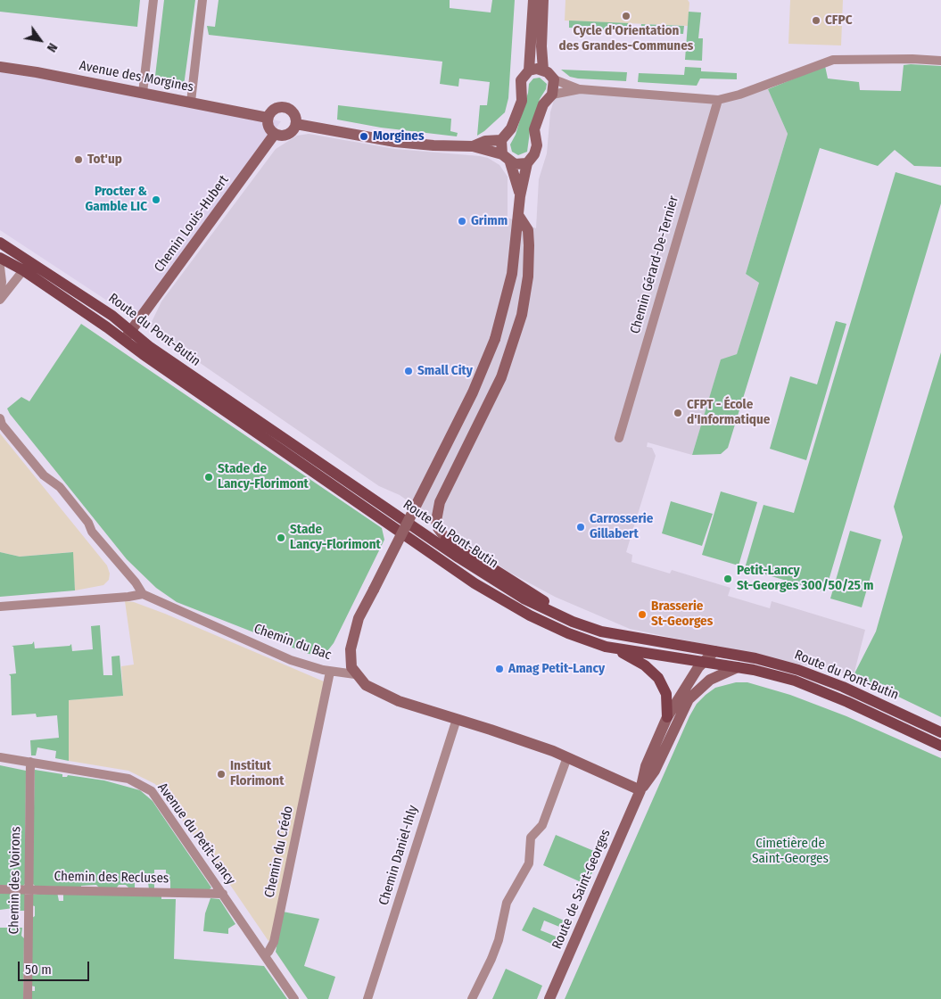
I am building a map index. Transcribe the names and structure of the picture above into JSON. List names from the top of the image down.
{
  "streets": {
    "main road": ["Route du Pont-Butin"],
    "street": [
      "Avenue des Morgines",
      "Chemin Louis-Hubert",
      "Chemin Gérard-De-Ternier",
      "Chemin du Bac",
      "Avenue du Petit-Lancy",
      "Chemin du Crédo",
      "Chemin Daniel-Ihly",
      "Chemin des Recluses",
      "Chemin des Voirons",
      "Route de Saint-Georges"
    ]
  },
  "crossings": [
    ["Avenue des Morgines", "Chemin Louis-Hubert"],
    ["Chemin Louis-Hubert", "Route du Pont-Butin"],
    ["Route du Pont-Butin", "Route de Saint-Georges"],
    ["Chemin du Bac", "Chemin du Crédo"],
    ["Avenue du Petit-Lancy", "Chemin du Crédo"],
    ["Avenue du Petit-Lancy", "Chemin des Recluses"],
    ["Avenue du Petit-Lancy", "Chemin des Voirons"],
    ["Chemin des Recluses", "Chemin des Voirons"]
  ],
  "parks": ["Cimetière de Saint-Georges"],
  "places": [
    "Cycle d'Orientation des Grandes-Communes",
    "CFPC",
    "Morgines",
    "Tot'up",
    "Procter & Gamble LIC",
    "Grimm",
    "Small City",
    "CFPT - École d'Informatique",
    "Stade de Lancy-Florimont",
    "Carrosserie Gillabert",
    "Stade Lancy-Florimont",
    "Petit-Lancy St-Georges 300/50/25 m",
    "Brasserie St-Georges",
    "Amag Petit-Lancy",
    "Institut Florimont"
  ],
  "scale_bar": "50 m",
  "north": "bottom right"
}
